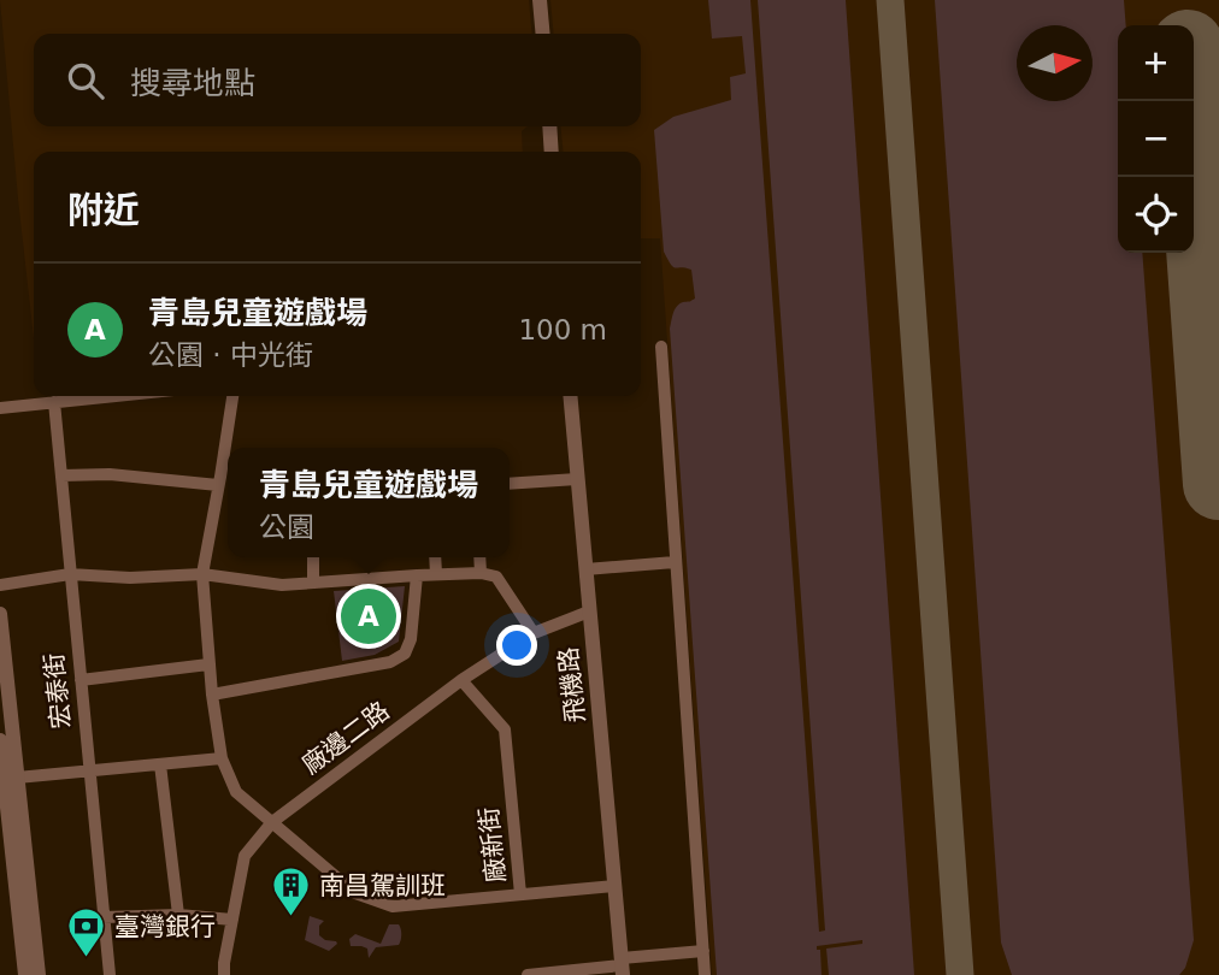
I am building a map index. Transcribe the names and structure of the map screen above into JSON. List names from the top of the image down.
{
  "streets": {
    "street": [
      "飛機路",
      "宏泰街",
      "廠邊二路",
      "廠新街"
    ]
  },
  "crossings": [
    ["飛機路", "廠邊二路"],
    ["廠邊二路", "廠新街"]
  ],
  "places": {
    "building": ["南昌駕訓班"],
    "bank": ["臺灣銀行"]
  },
  "north": "right",
  "page": {
    "map_buttons": ["+", "−"],
    "search": "搜尋地點",
    "heading": "附近",
    "list": [
      {
        "mark": "A",
        "name": "青島兒童遊戲場",
        "note": "公園 · 中光街",
        "value": "100 m"
      }
    ],
    "popup": ["青島兒童遊戲場", "公園"],
    "pins": "A"
  }
}
